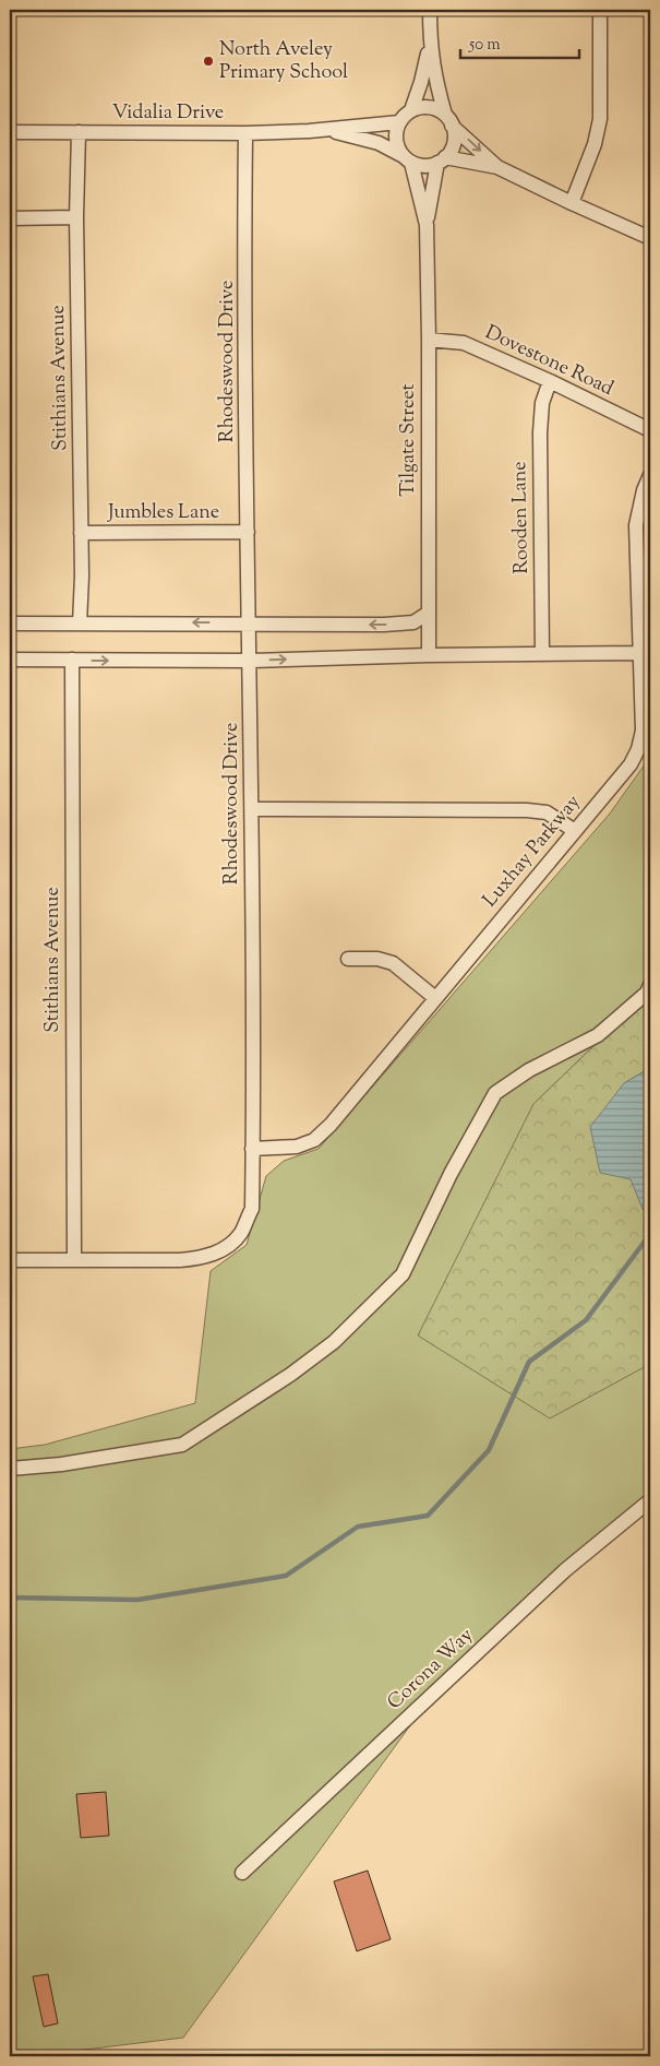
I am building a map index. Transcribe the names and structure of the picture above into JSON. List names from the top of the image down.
{
  "streets": {
    "street": [
      "Vidalia Drive",
      "Rhodeswood Drive",
      "Dovestone Road",
      "Stithians Avenue",
      "Tilgate Street",
      "Jumbles Lane",
      "Rooden Lane",
      "Luxhay Parkway",
      "Corona Way"
    ]
  },
  "crossings": [
    ["Vidalia Drive", "Rhodeswood Drive"],
    ["Vidalia Drive", "Stithians Avenue"],
    ["Vidalia Drive", "Tilgate Street"],
    ["Rhodeswood Drive", "Stithians Avenue"],
    ["Rhodeswood Drive", "Jumbles Lane"],
    ["Rhodeswood Drive", "Luxhay Parkway"],
    ["Dovestone Road", "Tilgate Street"],
    ["Dovestone Road", "Rooden Lane"],
    ["Stithians Avenue", "Jumbles Lane"]
  ],
  "places": ["North Aveley Primary School"],
  "scale_bar": "50 m"
}
